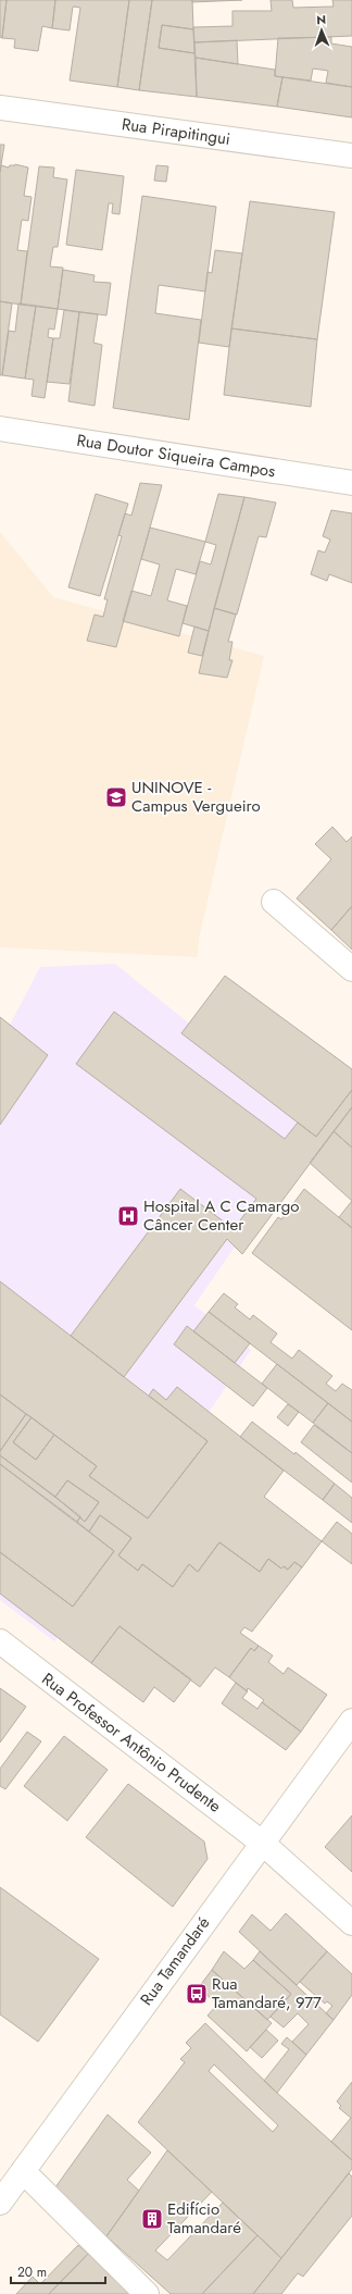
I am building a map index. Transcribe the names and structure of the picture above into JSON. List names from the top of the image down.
{
  "streets": {
    "street": [
      "Rua Pirapitingui",
      "Rua Doutor Siqueira Campos",
      "Rua Professor Antônio Prudente",
      "Rua Tamandaré"
    ]
  },
  "crossings": [
    ["Rua Professor Antônio Prudente", "Rua Tamandaré"]
  ],
  "places": {
    "school or university": ["UNINOVE - Campus Vergueiro"],
    "hospital": ["Hospital A C Camargo Câncer Center"],
    "bus stop": ["Rua Tamandaré, 977"],
    "building": ["Edifício Tamandaré"]
  },
  "scale_bar": "20 m",
  "north": "top"
}
